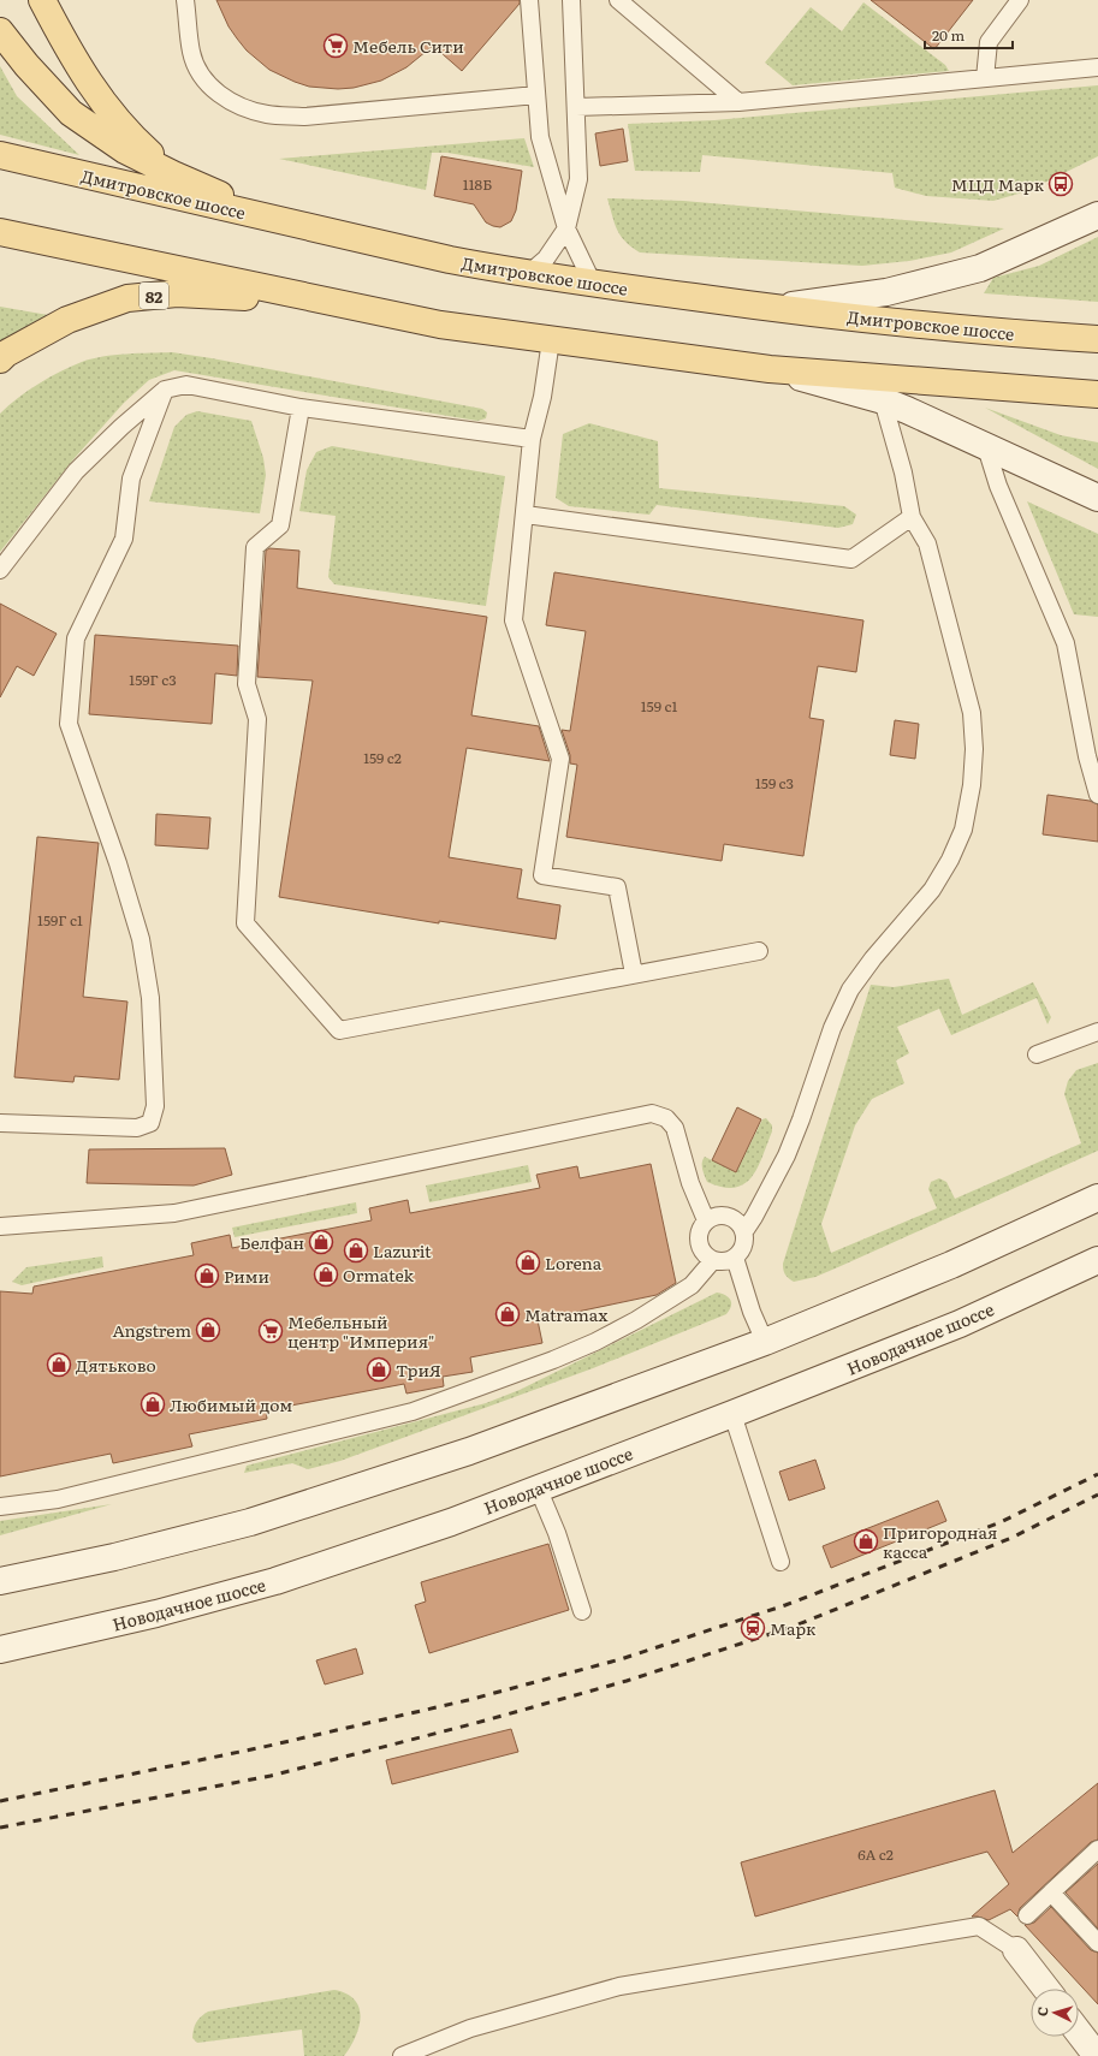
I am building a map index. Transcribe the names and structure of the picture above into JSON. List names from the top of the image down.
{
  "streets": {
    "main road": ["Дмитровское шоссе", "82", "Новодачное шоссе"]
  },
  "places": {
    "supermarket": ["Мебель Сити", "Мебельный центр \"Империя\""],
    "bus stop": ["МЦД Марк"],
    "shop": [
      "Белфан",
      "Lazurit",
      "Lorena",
      "Ormatek",
      "Рими",
      "Matramax",
      "Angstrem",
      "Дятьково",
      "ТриЯ",
      "Любимый дом",
      "Пригородная касса"
    ],
    "station": ["Марк"]
  },
  "house_numbers": [
    "118Б",
    "159Г с3",
    "159 с1",
    "159 с2",
    "159 с3",
    "159Г с1",
    "6А с2"
  ],
  "scale_bar": "20 m",
  "north": "left"
}
